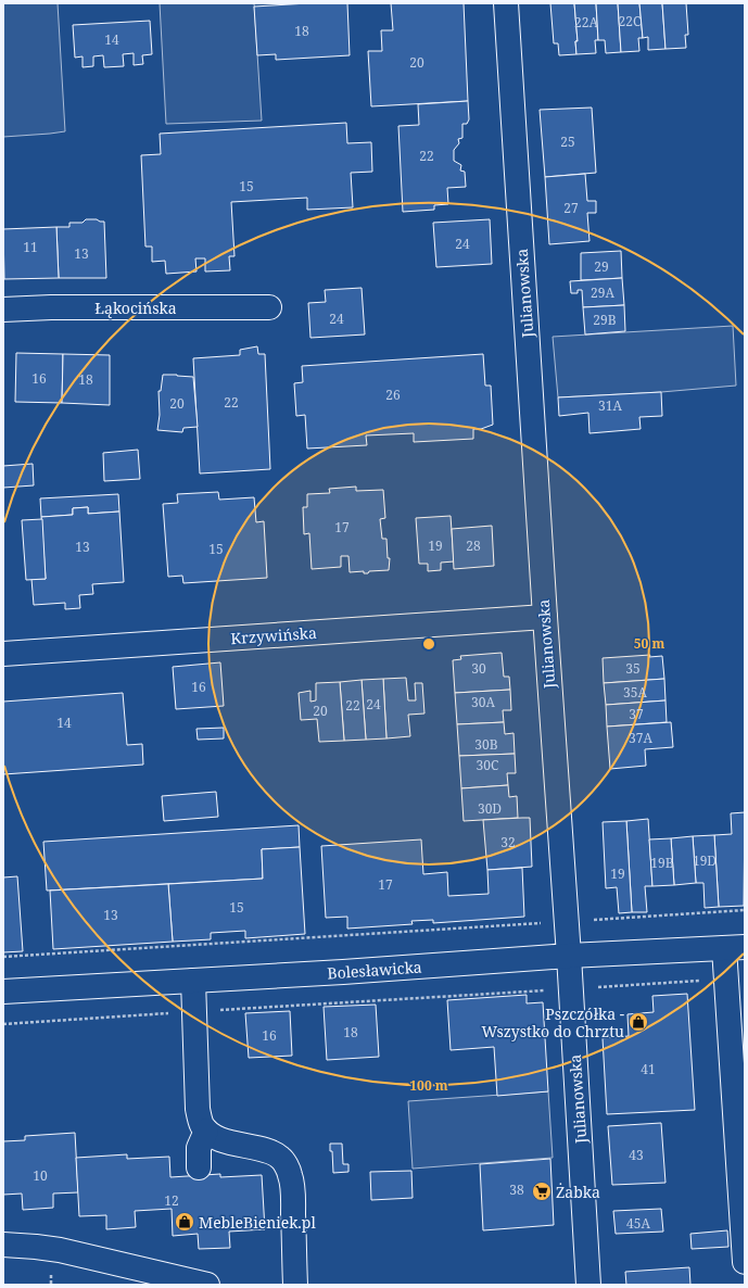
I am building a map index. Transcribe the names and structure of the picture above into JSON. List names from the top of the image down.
{
  "streets": {
    "street": [
      "Julianowska",
      "Łąkocińska",
      "Krzywińska",
      "Bolesławicka"
    ]
  },
  "crossings": [
    ["Julianowska", "Krzywińska"],
    ["Julianowska", "Bolesławicka"]
  ],
  "places": {
    "shop": ["Pszczółka - Wszystko do Chrztu", "MebleBieniek.pl"],
    "supermarket": ["Żabka"]
  },
  "house_numbers": [
    "22C",
    "22A",
    "18",
    "14",
    "20",
    "25",
    "22",
    "15",
    "27",
    "24",
    "11",
    "13",
    "29",
    "29A",
    "24",
    "29B",
    "16",
    "18",
    "26",
    "22",
    "20",
    "31A",
    "17",
    "19",
    "28",
    "13",
    "15",
    "30",
    "35",
    "16",
    "35A",
    "30A",
    "24",
    "22",
    "20",
    "37",
    "14",
    "37A",
    "30B",
    "30C",
    "30D",
    "32",
    "19D",
    "19B",
    "19",
    "17",
    "15",
    "13",
    "18",
    "16",
    "41",
    "43",
    "10",
    "38",
    "12",
    "45A"
  ],
  "rings": ["50 m", "100 m"]
}
